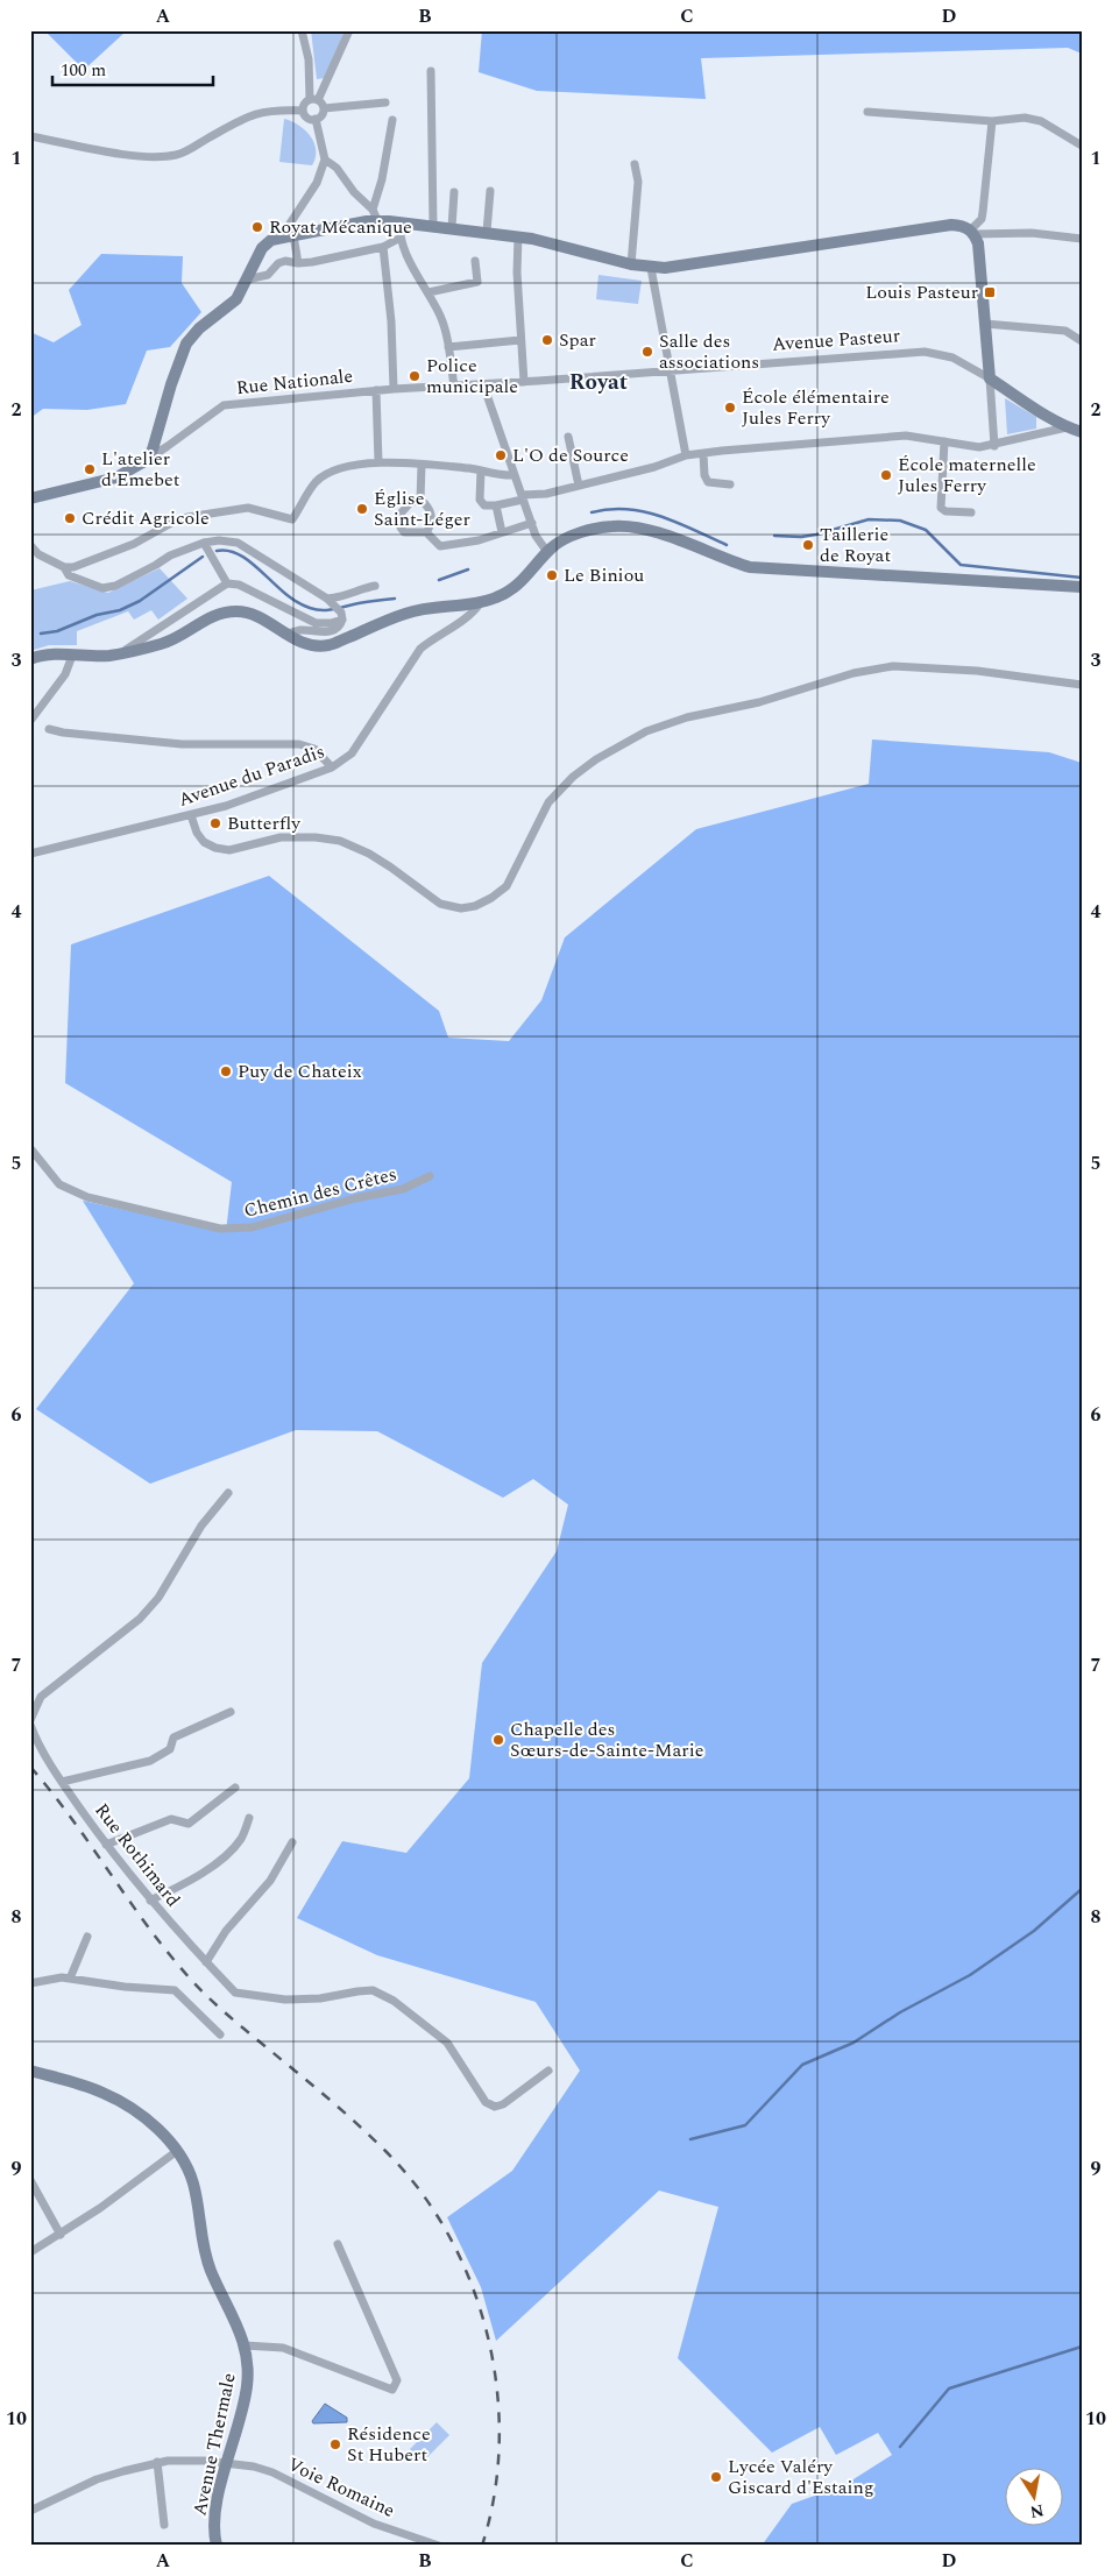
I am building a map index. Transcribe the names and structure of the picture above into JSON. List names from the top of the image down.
{
  "streets": {
    "main road": ["Avenue Pasteur", "Avenue Thermale"],
    "street": [
      "Rue Nationale",
      "Avenue du Paradis",
      "Chemin des Crêtes",
      "Rue Rothimard",
      "Voie Romaine"
    ]
  },
  "crossings": [
    ["Avenue Pasteur", "Rue Nationale"],
    ["Avenue Thermale", "Voie Romaine"]
  ],
  "districts": ["Royat"],
  "places": {
    "other": [
      "Royat Mécanique",
      "Spar",
      "Salle des associations",
      "Police municipale",
      "École élémentaire Jules Ferry",
      "L'O de Source",
      "L'atelier d'Emebet",
      "École maternelle Jules Ferry",
      "Église Saint-Léger",
      "Crédit Agricole",
      "Taillerie de Royat",
      "Le Biniou",
      "Butterfly",
      "Puy de Chateix",
      "Chapelle des Sœurs-de-Sainte-Marie",
      "Résidence St Hubert",
      "Lycée Valéry Giscard d'Estaing"
    ],
    "transit": ["Louis Pasteur"]
  },
  "scale_bar": "100 m",
  "north": "bottom",
  "grid": {
    "columns": [
      "A",
      "B",
      "C",
      "D"
    ],
    "rows": [
      "1",
      "2",
      "3",
      "4",
      "5",
      "6",
      "7",
      "8",
      "9",
      "10"
    ]
  }
}
